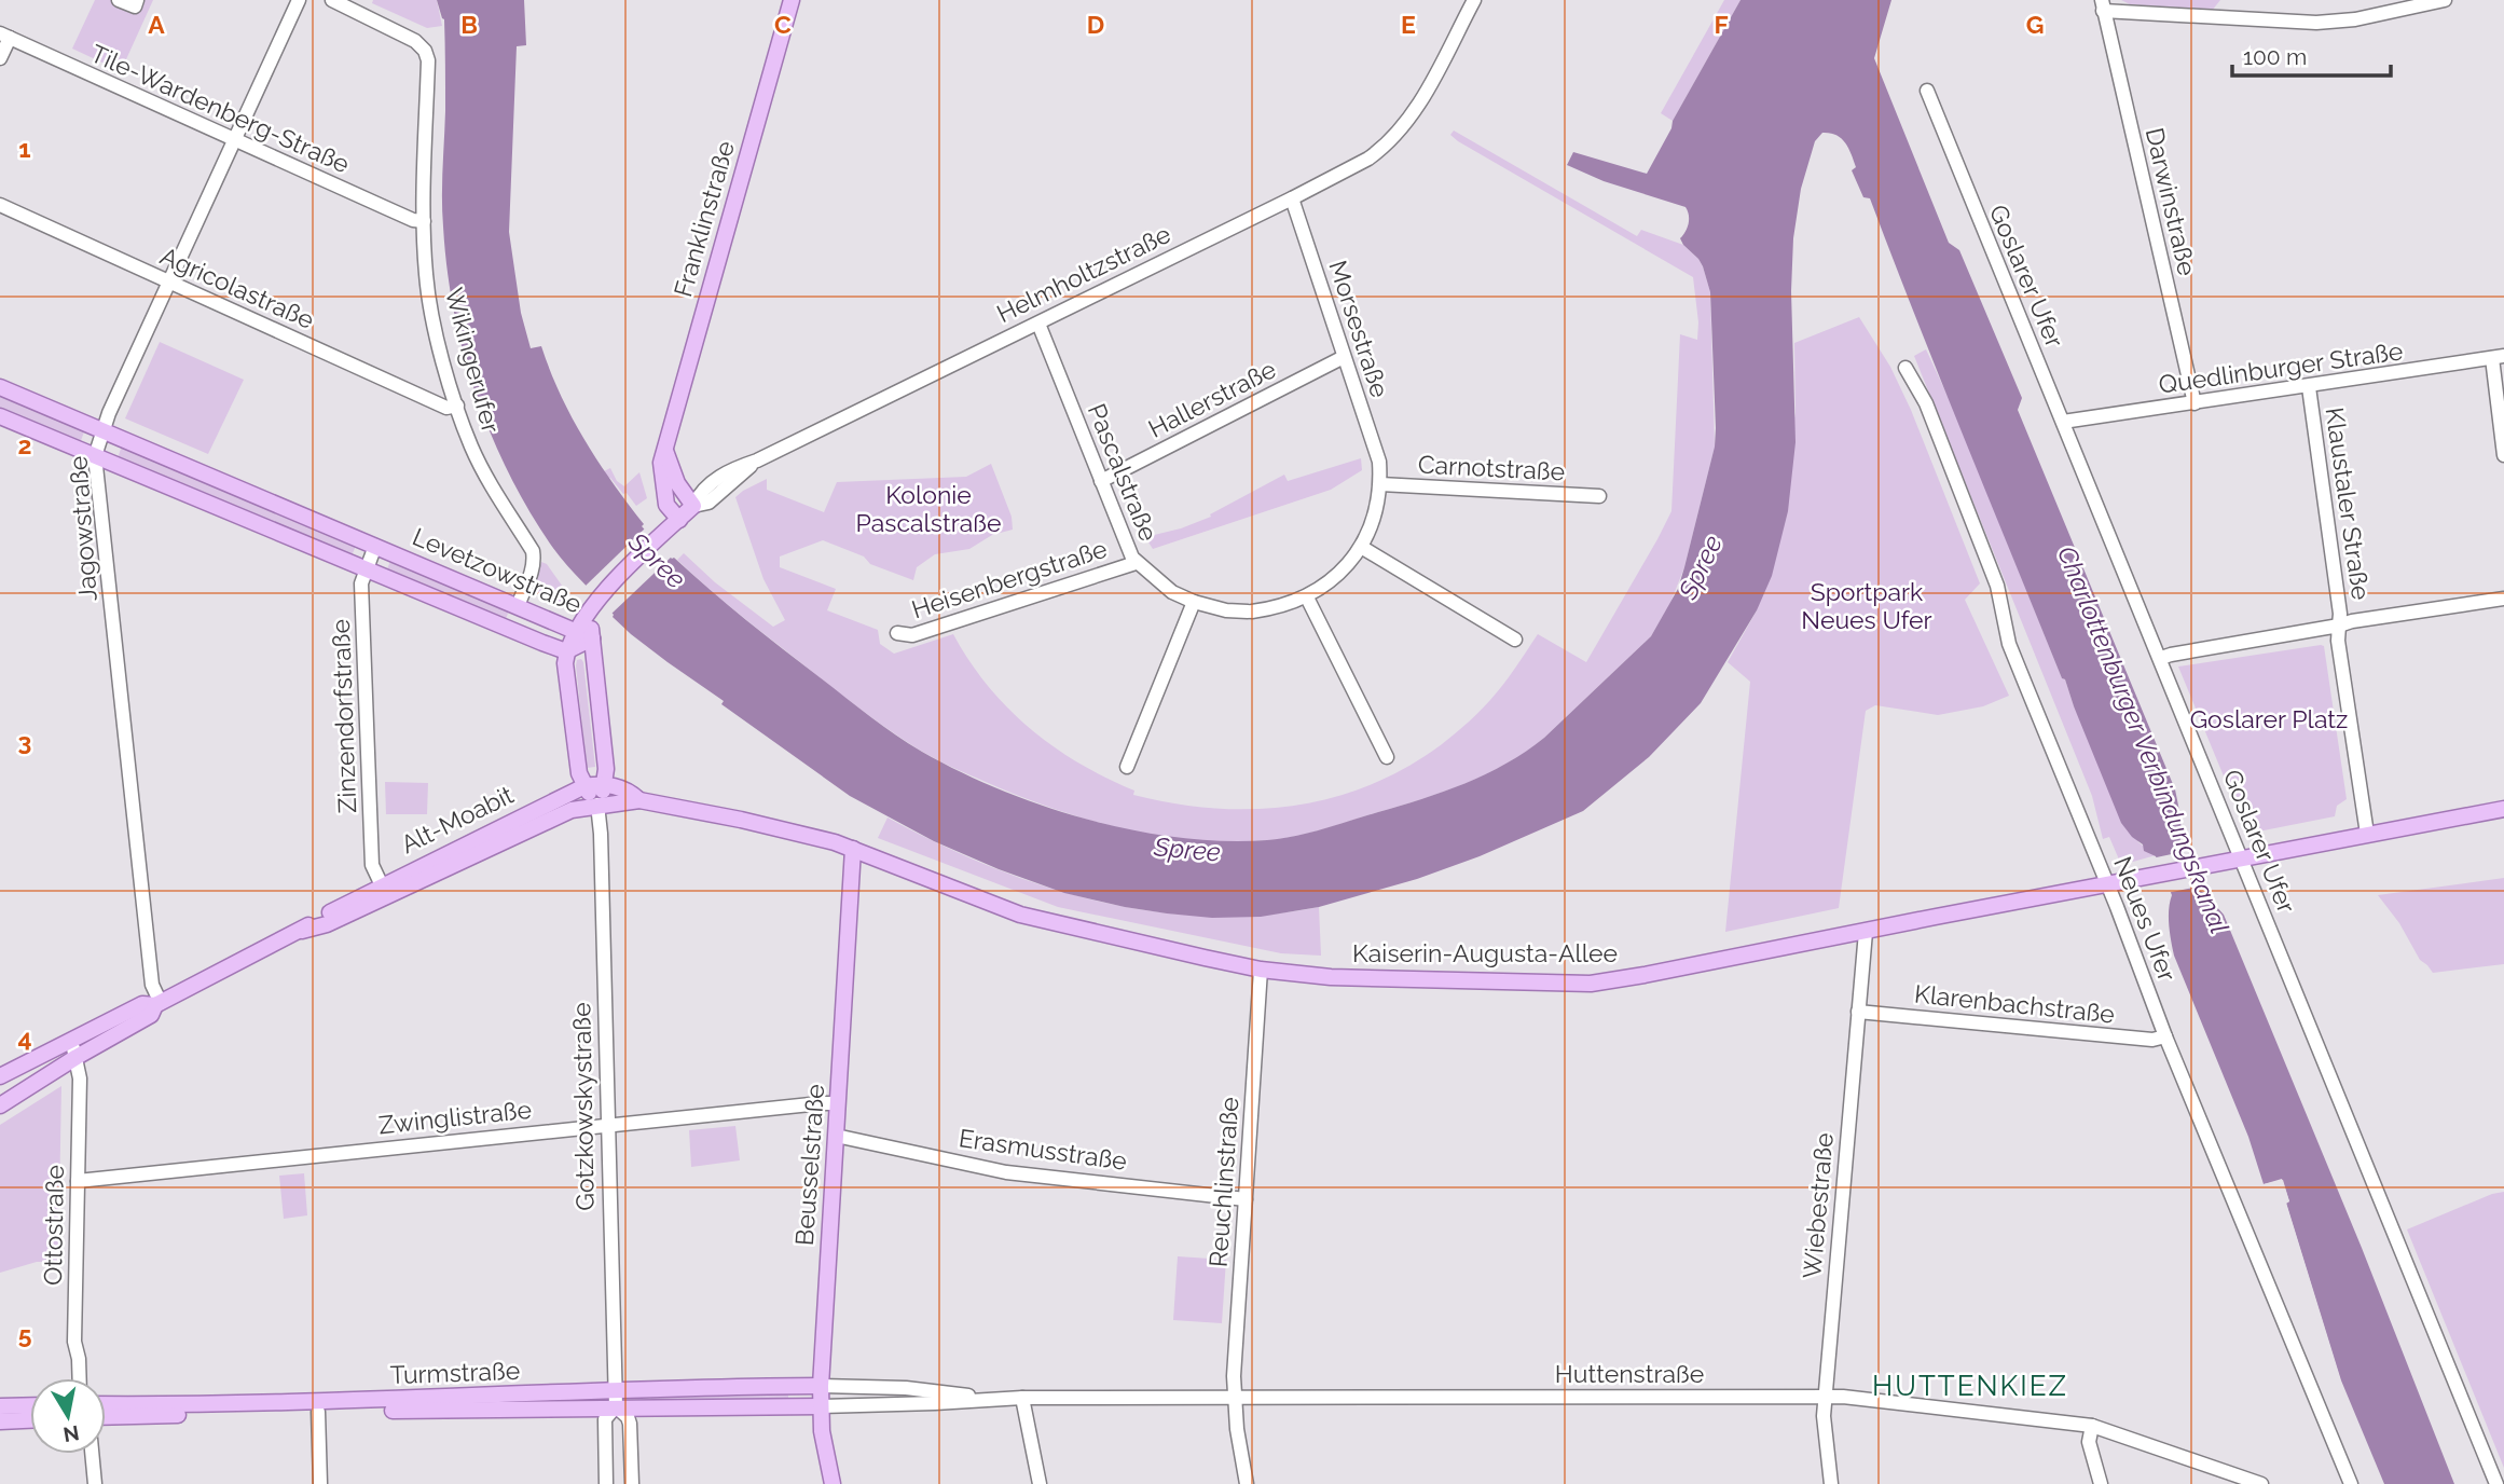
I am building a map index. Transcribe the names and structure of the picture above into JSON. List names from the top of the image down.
{
  "streets": {
    "main road": [
      "Franklinstraße",
      "Helmholtzstraße",
      "Levetzowstraße",
      "Alt-Moabit",
      "Kaiserin-Augusta-Allee",
      "Gotzkowskystraße",
      "Beusselstraße",
      "Turmstraße"
    ],
    "street": [
      "Tile-Wardenberg-Straße",
      "Darwinstraße",
      "Goslarer Ufer",
      "Agricolastraße",
      "Morsestraße",
      "Wikingerufer",
      "Quedlinburger Straße",
      "Hallerstraße",
      "Carnotstraße",
      "Pascalstraße",
      "Klaustaler Straße",
      "Jagowstraße",
      "Heisenbergstraße",
      "Zinzendorfstraße",
      "Neues Ufer",
      "Klarenbachstraße",
      "Zwinglistraße",
      "Erasmusstraße",
      "Reuchlinstraße",
      "Wiebestraße",
      "Ottostraße",
      "Huttenstraße"
    ]
  },
  "crossings": [
    ["Tile-Wardenberg-Straße", "Wikingerufer"],
    ["Tile-Wardenberg-Straße", "Jagowstraße"],
    ["Darwinstraße", "Quedlinburger Straße"],
    ["Franklinstraße", "Helmholtzstraße"],
    ["Helmholtzstraße", "Morsestraße"],
    ["Helmholtzstraße", "Pascalstraße"],
    ["Helmholtzstraße", "Gotzkowskystraße"],
    ["Goslarer Ufer", "Quedlinburger Straße"],
    ["Goslarer Ufer", "Kaiserin-Augusta-Allee"],
    ["Agricolastraße", "Wikingerufer"],
    ["Agricolastraße", "Jagowstraße"],
    ["Morsestraße", "Hallerstraße"],
    ["Morsestraße", "Carnotstraße"],
    ["Morsestraße", "Pascalstraße"],
    ["Wikingerufer", "Levetzowstraße"],
    ["Quedlinburger Straße", "Klaustaler Straße"],
    ["Hallerstraße", "Pascalstraße"],
    ["Carnotstraße", "Pascalstraße"],
    ["Pascalstraße", "Heisenbergstraße"],
    ["Jagowstraße", "Levetzowstraße"],
    ["Jagowstraße", "Alt-Moabit"],
    ["Levetzowstraße", "Zinzendorfstraße"],
    ["Levetzowstraße", "Gotzkowskystraße"],
    ["Zinzendorfstraße", "Alt-Moabit"],
    ["Alt-Moabit", "Kaiserin-Augusta-Allee"],
    ["Alt-Moabit", "Gotzkowskystraße"],
    ["Alt-Moabit", "Beusselstraße"],
    ["Alt-Moabit", "Ottostraße"],
    ["Neues Ufer", "Kaiserin-Augusta-Allee"],
    ["Neues Ufer", "Klarenbachstraße"],
    ["Kaiserin-Augusta-Allee", "Beusselstraße"],
    ["Kaiserin-Augusta-Allee", "Reuchlinstraße"],
    ["Kaiserin-Augusta-Allee", "Wiebestraße"],
    ["Klarenbachstraße", "Wiebestraße"],
    ["Gotzkowskystraße", "Zwinglistraße"],
    ["Gotzkowskystraße", "Turmstraße"],
    ["Zwinglistraße", "Beusselstraße"],
    ["Zwinglistraße", "Ottostraße"],
    ["Erasmusstraße", "Beusselstraße"],
    ["Erasmusstraße", "Reuchlinstraße"],
    ["Beusselstraße", "Turmstraße"],
    ["Beusselstraße", "Huttenstraße"],
    ["Reuchlinstraße", "Huttenstraße"],
    ["Wiebestraße", "Huttenstraße"],
    ["Turmstraße", "Huttenstraße"]
  ],
  "districts": ["HUTTENKIEZ"],
  "water": ["Spree", "Charlottenburger Verbindungskanal"],
  "parks": ["Kolonie Pascalstraße", "Sportpark Neues Ufer", "Goslarer Platz"],
  "scale_bar": "100 m",
  "north": "bottom",
  "grid": {
    "columns": [
      "A",
      "B",
      "C",
      "D",
      "E",
      "F",
      "G"
    ],
    "rows": [
      "1",
      "2",
      "3",
      "4",
      "5"
    ]
  }
}
